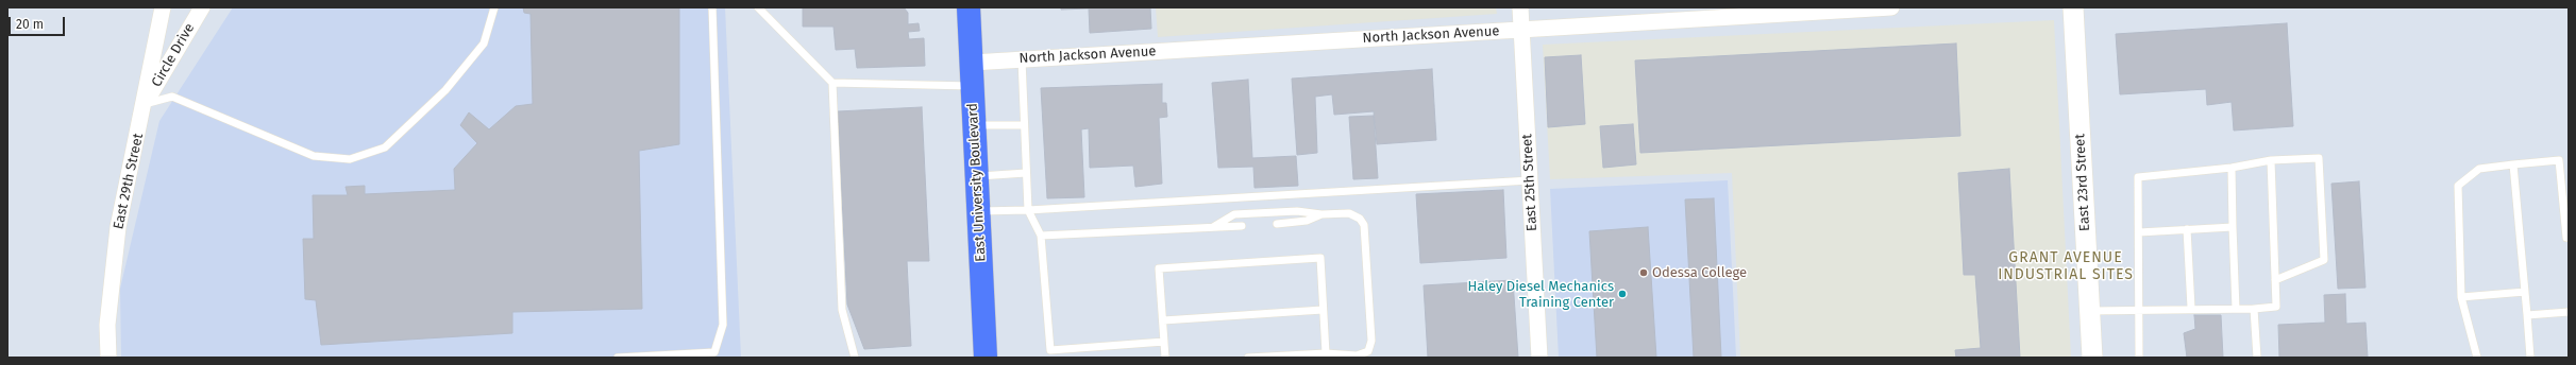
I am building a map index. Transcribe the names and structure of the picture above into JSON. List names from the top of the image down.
{
  "streets": {
    "main road": ["East University Boulevard"],
    "street": [
      "North Jackson Avenue",
      "Circle Drive",
      "East 29th Street",
      "East 25th Street",
      "East 23rd Street"
    ]
  },
  "crossings": [
    ["North Jackson Avenue", "East University Boulevard"],
    ["North Jackson Avenue", "East 25th Street"],
    ["Circle Drive", "East 29th Street"]
  ],
  "districts": ["GRANT AVENUE INDUSTRIAL SITES"],
  "places": ["Odessa College", "Haley Diesel Mechanics Training Center"],
  "scale_bar": "20 m"
}
